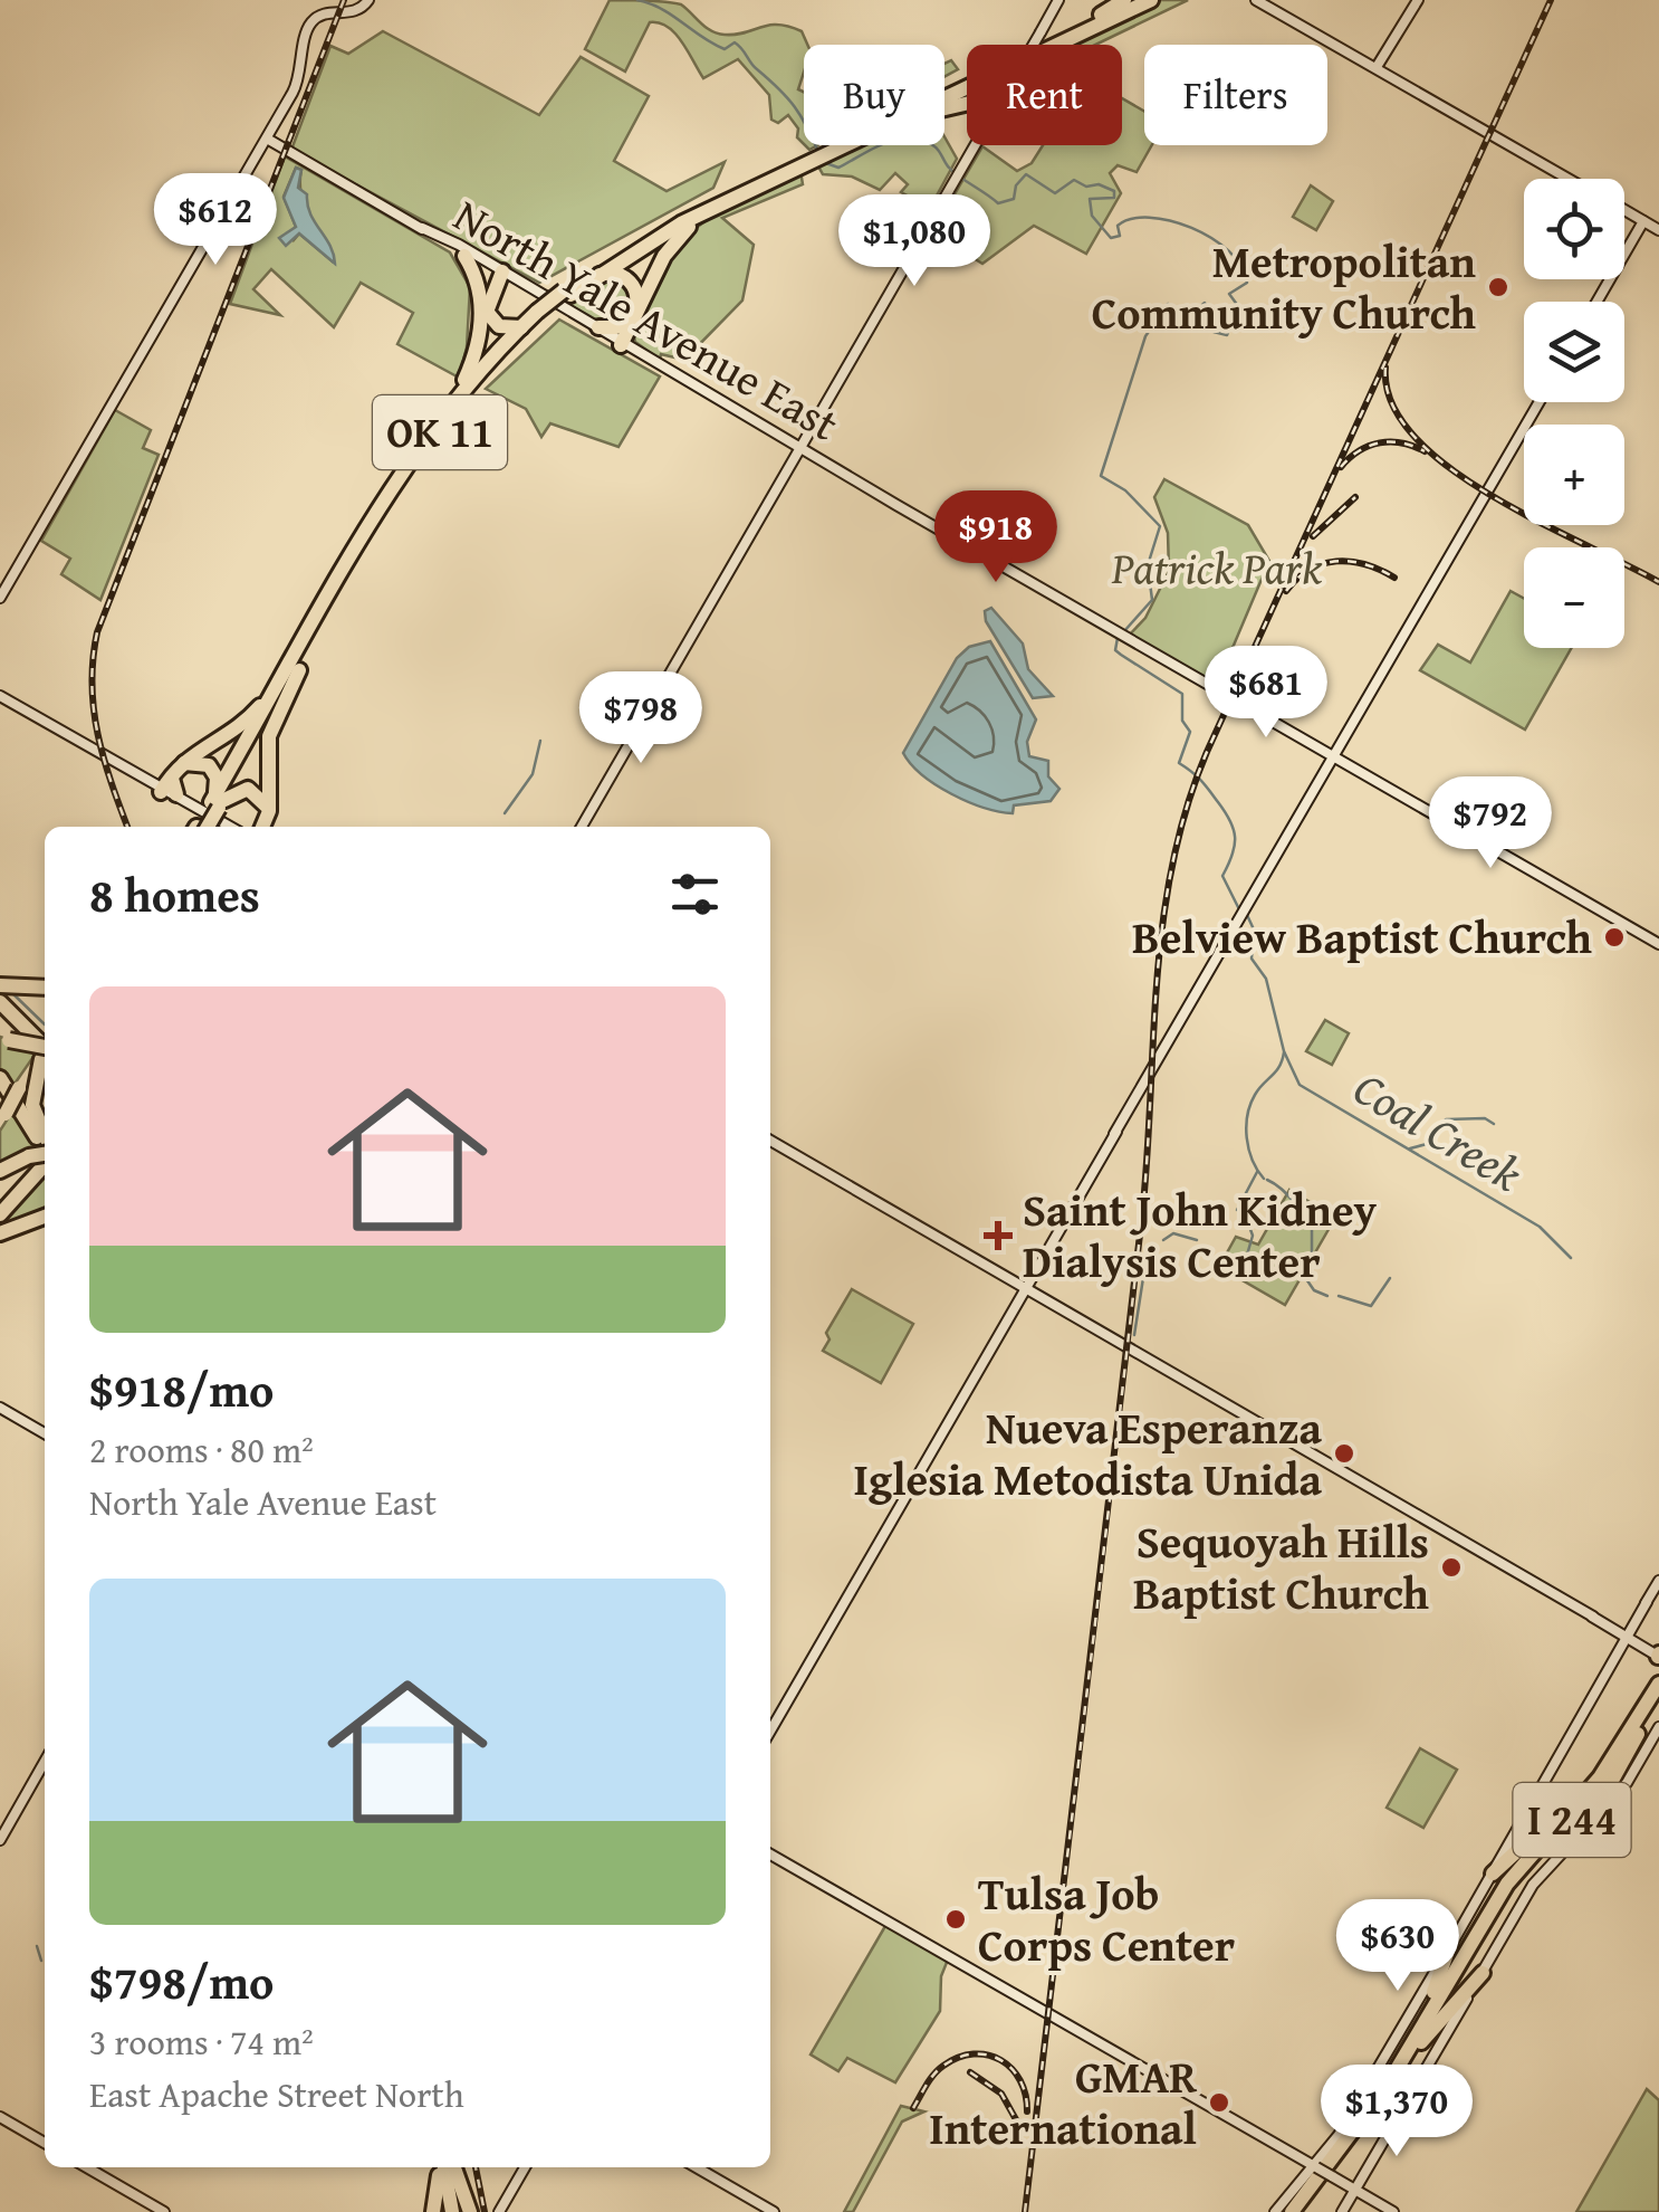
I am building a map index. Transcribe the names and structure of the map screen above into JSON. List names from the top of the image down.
{
  "streets": {
    "highway": ["OK 11", "I 244"],
    "main road": ["North Yale Avenue East"]
  },
  "water": ["Coal Creek"],
  "parks": ["Patrick Park"],
  "places": {
    "other": [
      "Metropolitan Community Church",
      "Belview Baptist Church",
      "Nueva Esperanza Iglesia Metodista Unida",
      "Sequoyah Hills Baptist Church",
      "Tulsa Job Corps Center",
      "GMAR International"
    ],
    "health": ["Saint John Kidney Dialysis Center"]
  },
  "page": {
    "chip": ["Buy", "Rent", "Filters"],
    "price": [
      "$612",
      "$1,080",
      "$918",
      "$681",
      "$798",
      "$792",
      "$630",
      "$1,370"
    ],
    "map_buttons": ["+", "−"],
    "heading": "8 homes",
    "list": [
      {
        "name": "$918/mo",
        "note": "2 rooms · 80 m² · North Yale Avenue East"
      },
      {
        "name": "$798/mo",
        "note": "3 rooms · 74 m² · East Apache Street North"
      }
    ]
  }
}
